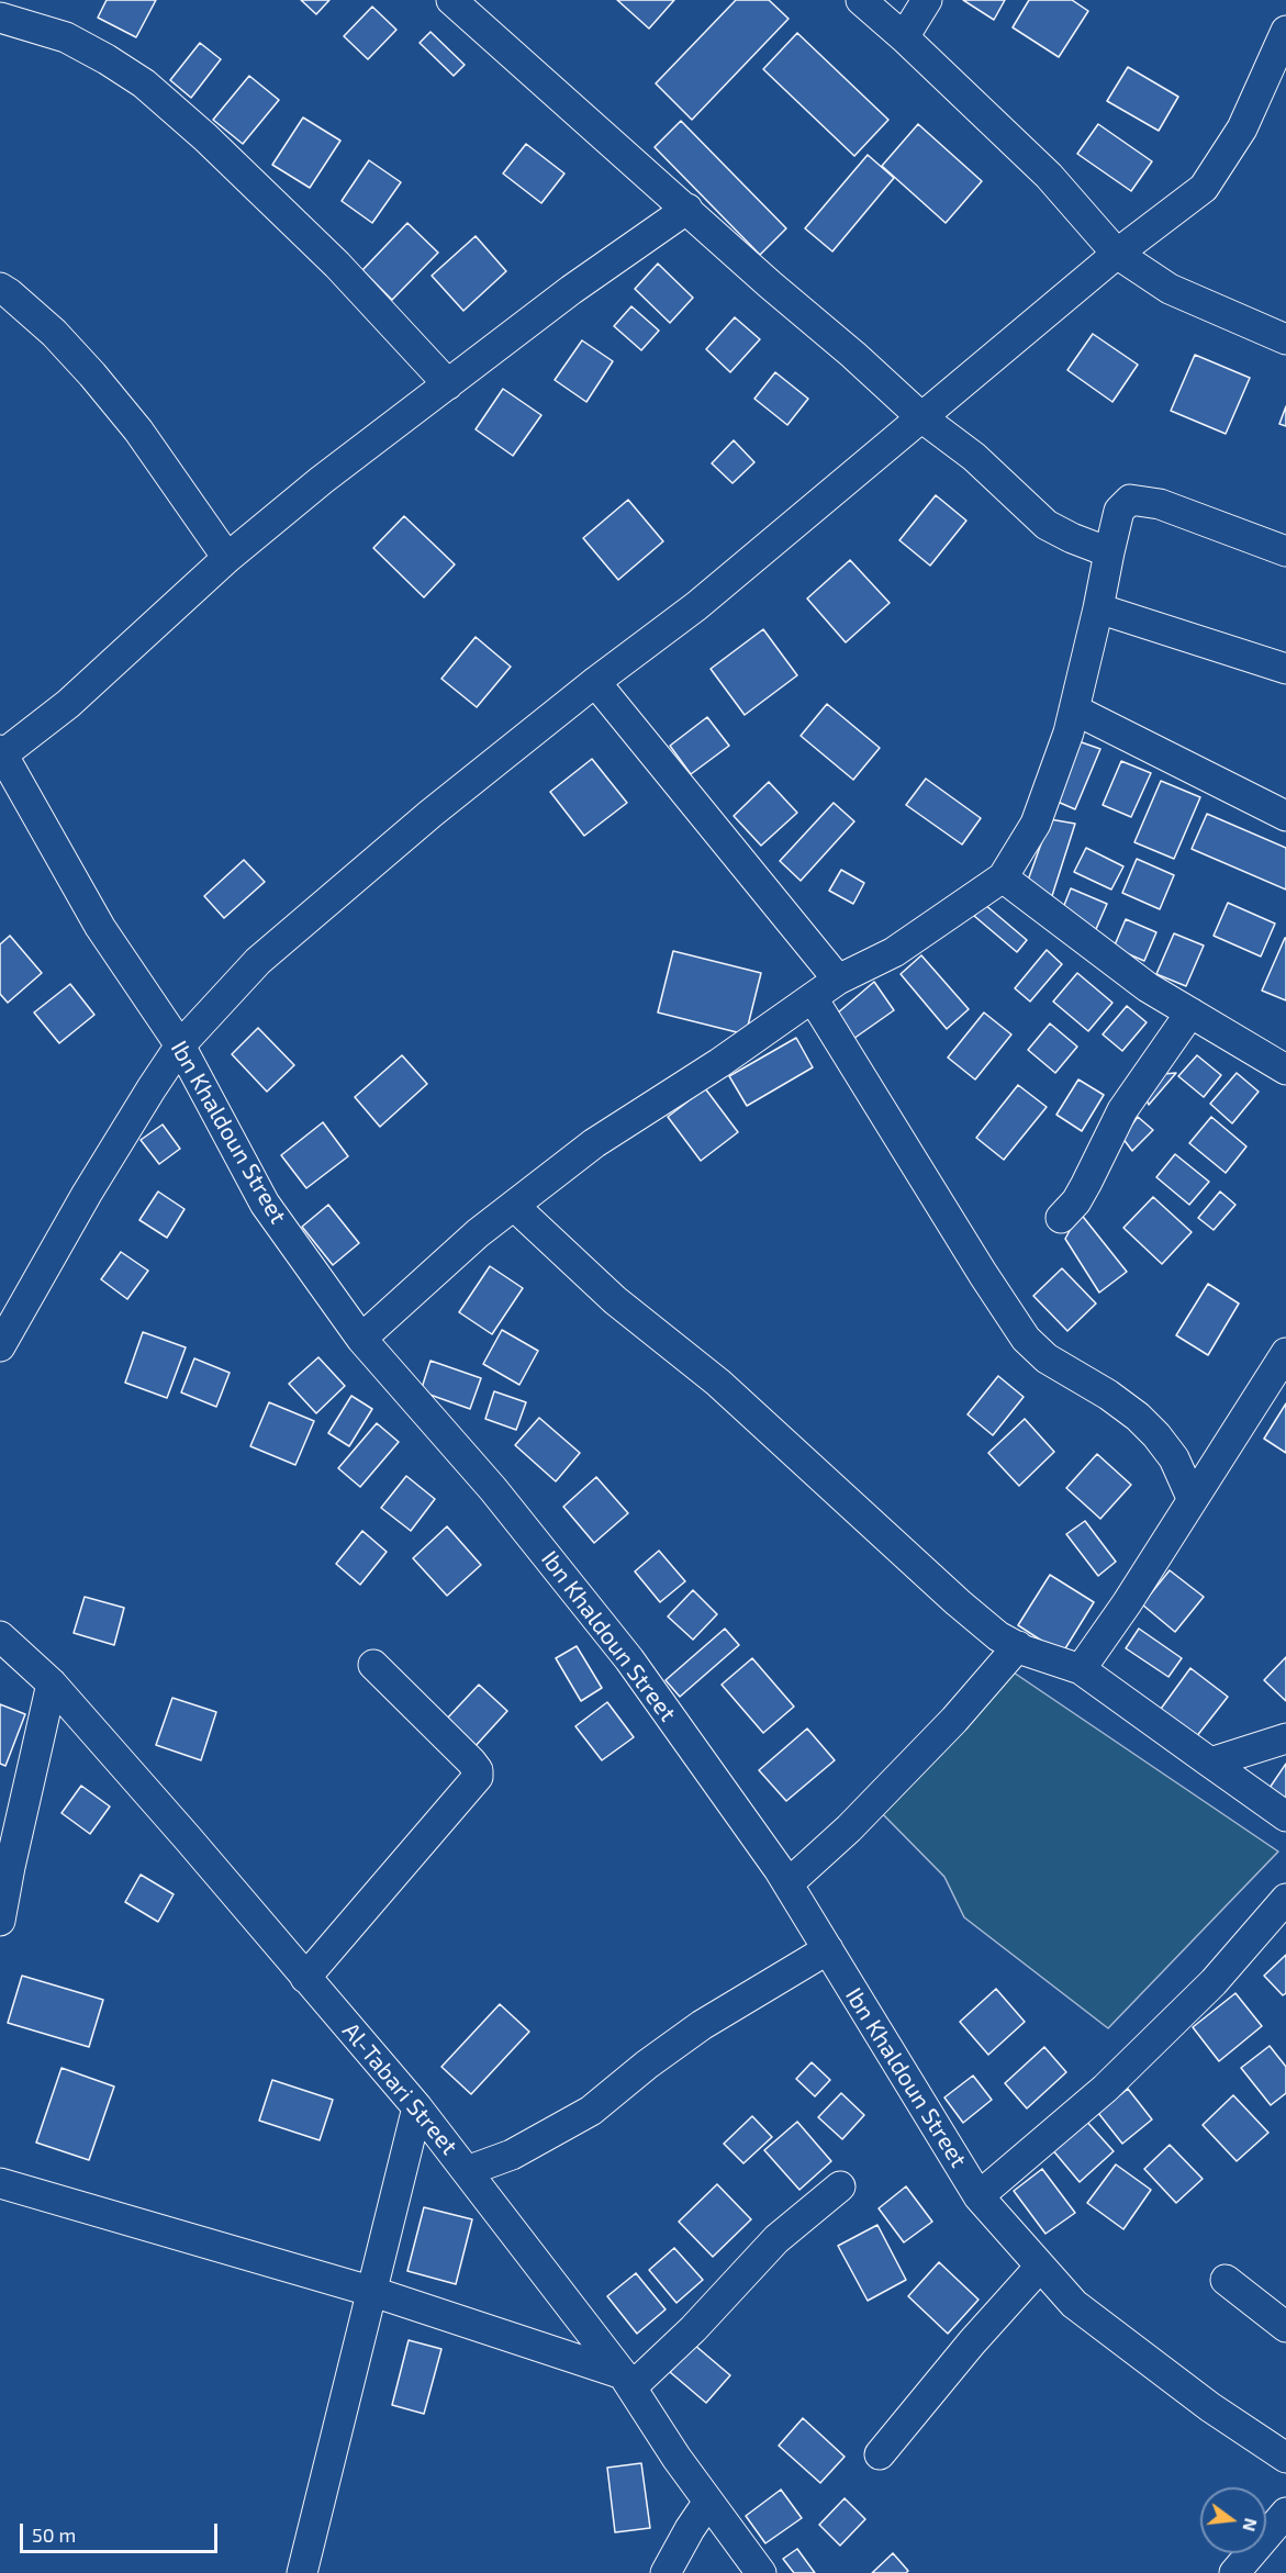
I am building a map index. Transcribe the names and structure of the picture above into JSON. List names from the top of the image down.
{
  "streets": {
    "street": ["Ibn Khaldoun Street", "Al-Tabari Street"]
  },
  "scale_bar": "50 m",
  "north": "right"
}
